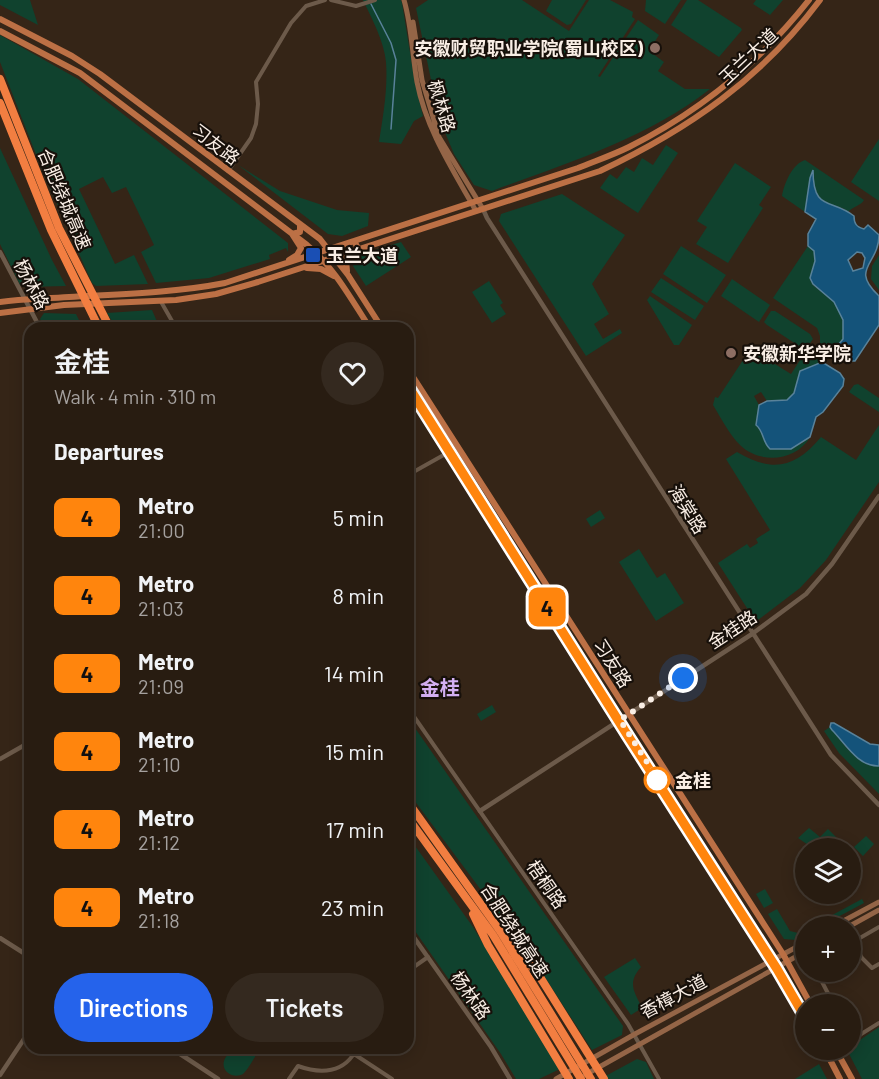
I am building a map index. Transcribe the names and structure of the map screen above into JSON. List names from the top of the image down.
{
  "streets": {
    "highway": ["合肥绕城高速"],
    "main road": [
      "玉兰大道",
      "枫林路",
      "习友路",
      "香樟大道"
    ],
    "street": [
      "杨林路",
      "海棠路",
      "金桂路",
      "梧桐路"
    ]
  },
  "crossings": [
    ["玉兰大道", "枫林路"],
    ["玉兰大道", "习友路"],
    ["玉兰大道", "杨林路"],
    ["玉兰大道", "海棠路"],
    ["枫林路", "海棠路"],
    ["习友路", "金桂路"],
    ["习友路", "香樟大道"],
    ["合肥绕城高速", "香樟大道"],
    ["海棠路", "金桂路"],
    ["金桂路", "梧桐路"],
    ["梧桐路", "香樟大道"]
  ],
  "districts": ["金桂"],
  "places": {
    "other": ["安徽财贸职业学院(蜀山校区)", "安徽新华学院", "金桂"],
    "transit": ["玉兰大道"]
  },
  "lines": ["metro line 4"],
  "page": {
    "on_map": "4",
    "heading": [
      ["金桂", "Walk · 4 min · 310 m"],
      "Departures"
    ],
    "list": [
      {
        "mark": "4",
        "name": "Metro",
        "note": "21:00",
        "value": "5 min"
      },
      {
        "mark": "4",
        "name": "Metro",
        "note": "21:03",
        "value": "8 min"
      },
      {
        "mark": "4",
        "name": "Metro",
        "note": "21:09",
        "value": "14 min"
      },
      {
        "mark": "4",
        "name": "Metro",
        "note": "21:10",
        "value": "15 min"
      },
      {
        "mark": "4",
        "name": "Metro",
        "note": "21:12",
        "value": "17 min"
      },
      {
        "mark": "4",
        "name": "Metro",
        "note": "21:18",
        "value": "23 min"
      }
    ],
    "map_buttons": ["+", "−"],
    "buttons": ["Directions", "Tickets"]
  }
}
